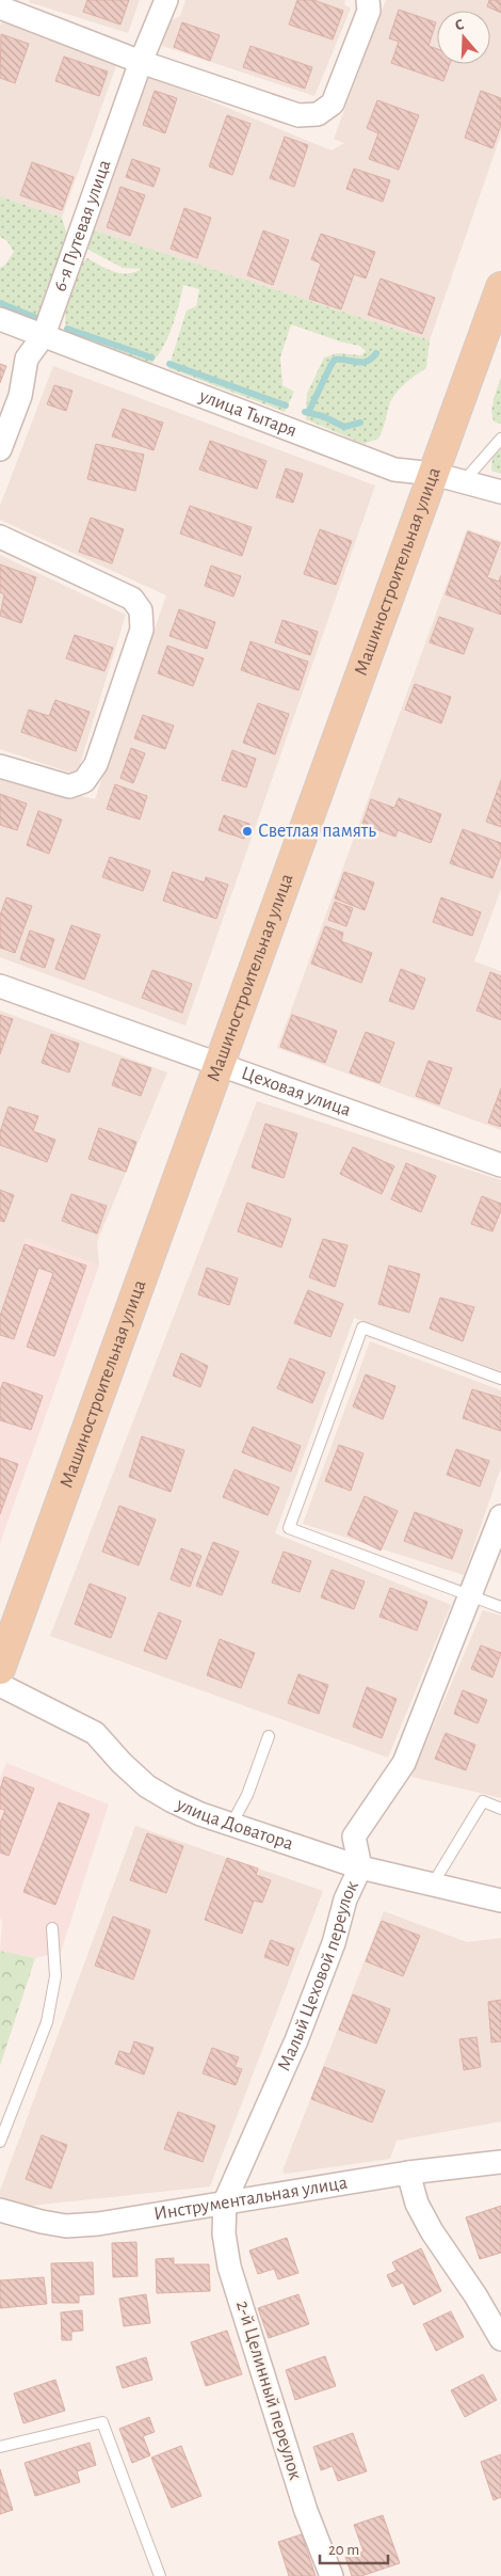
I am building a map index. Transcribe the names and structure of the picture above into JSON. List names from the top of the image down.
{
  "streets": {
    "main road": ["Машиностроительная улица"],
    "street": [
      "6-я Путевая улица",
      "улица Тытаря",
      "Цеховая улица",
      "улица Доватора",
      "Малый Цеховой переулок",
      "Инструментальная улица",
      "2-й Целинный переулок"
    ]
  },
  "crossings": [
    ["6-я Путевая улица", "улица Тытаря"],
    ["улица Тытаря", "Машиностроительная улица"],
    ["Машиностроительная улица", "Цеховая улица"],
    ["улица Доватора", "Малый Цеховой переулок"],
    ["Малый Цеховой переулок", "Инструментальная улица"],
    ["Малый Цеховой переулок", "2-й Целинный переулок"],
    ["Инструментальная улица", "2-й Целинный переулок"]
  ],
  "places": ["Светлая память"],
  "scale_bar": "20 m",
  "north": "top"
}
